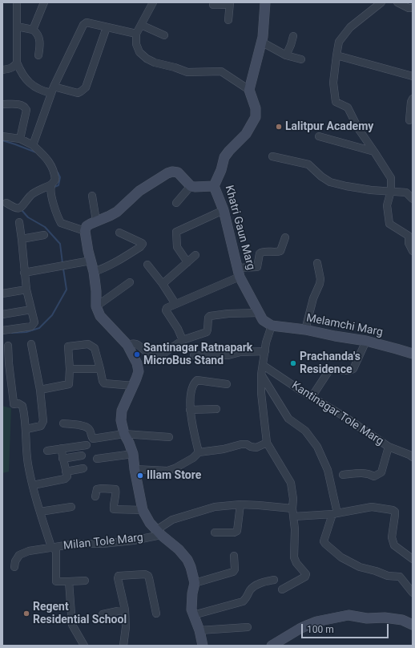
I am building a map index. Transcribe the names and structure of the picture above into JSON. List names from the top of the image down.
{
  "streets": {
    "main road": ["Khatri Gaun Marg", "Melamchi Marg"],
    "street": ["Kantinagar Tole Marg", "Milan Tole Marg"]
  },
  "crossings": [
    ["Khatri Gaun Marg", "Melamchi Marg"]
  ],
  "places": [
    "Lalitpur Academy",
    "Santinagar Ratnapark MicroBus Stand",
    "Prachanda's Residence",
    "Illam Store",
    "Regent Residential School"
  ],
  "scale_bar": "100 m"
}
